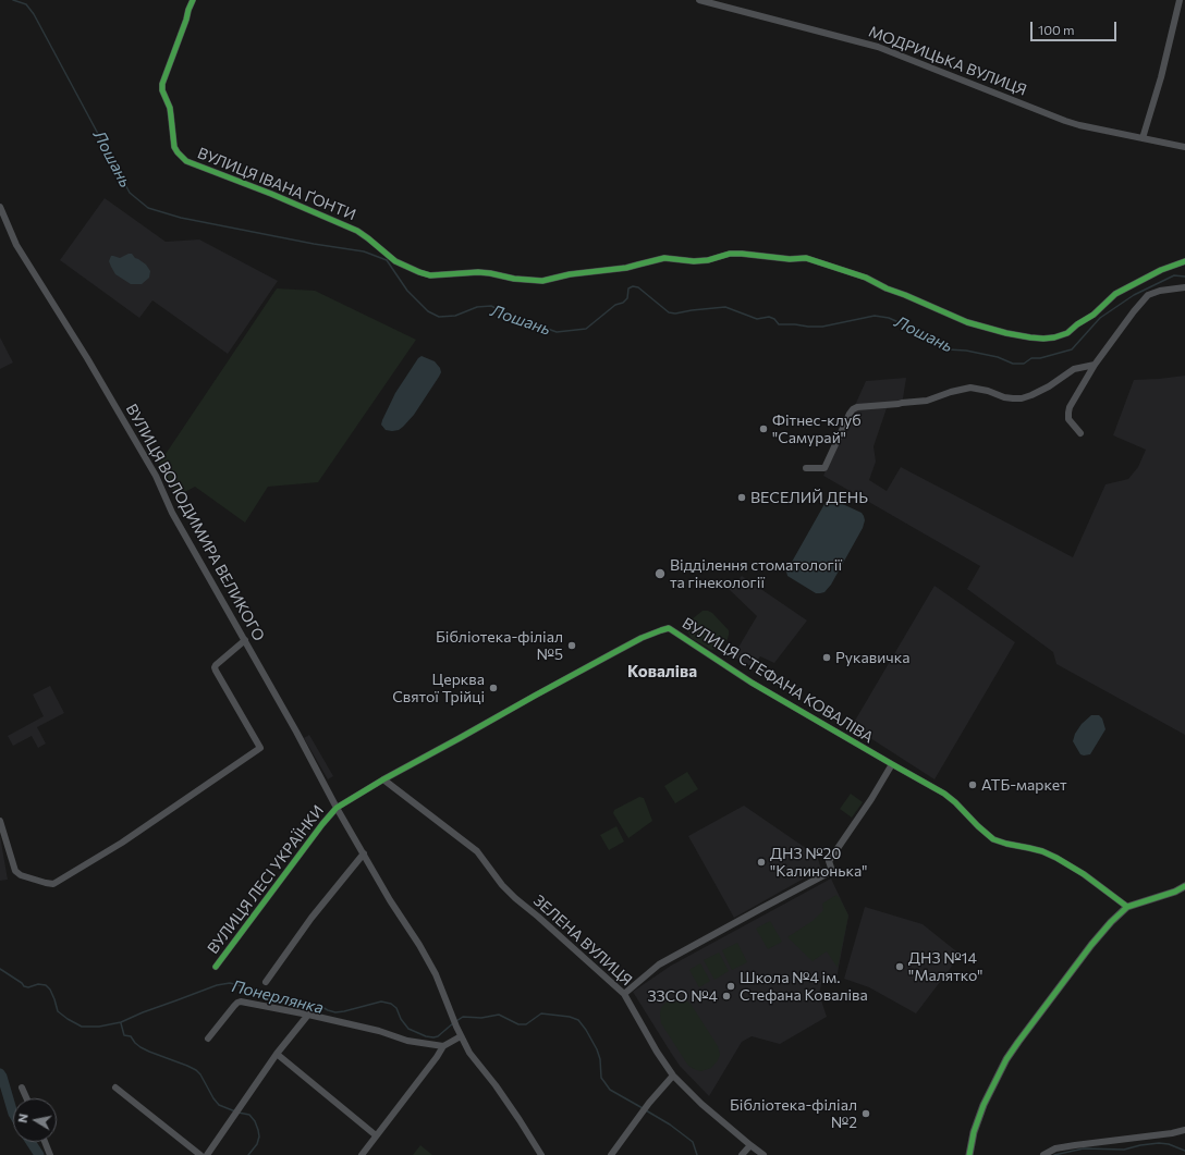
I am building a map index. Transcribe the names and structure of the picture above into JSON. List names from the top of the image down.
{
  "streets": {
    "street": [
      "МОДРИЦЬКА ВУЛИЦЯ",
      "ВУЛИЦЯ ІВАНА ҐОНТИ",
      "ВУЛИЦЯ ВОЛОДИМИРА ВЕЛИКОГО",
      "ВУЛИЦЯ СТЕФАНА КОВАЛІВА",
      "ВУЛИЦЯ ЛЕСІ УКРАЇНКИ",
      "ЗЕЛЕНА ВУЛИЦЯ"
    ]
  },
  "crossings": [
    ["ВУЛИЦЯ ВОЛОДИМИРА ВЕЛИКОГО", "ВУЛИЦЯ СТЕФАНА КОВАЛІВА"],
    ["ВУЛИЦЯ ВОЛОДИМИРА ВЕЛИКОГО", "ВУЛИЦЯ ЛЕСІ УКРАЇНКИ"],
    ["ВУЛИЦЯ СТЕФАНА КОВАЛІВА", "ВУЛИЦЯ ЛЕСІ УКРАЇНКИ"],
    ["ВУЛИЦЯ СТЕФАНА КОВАЛІВА", "ЗЕЛЕНА ВУЛИЦЯ"]
  ],
  "districts": ["Коваліва"],
  "water": ["Лошань", "Понерлянка"],
  "places": [
    "Фітнес-клуб \"Самурай\"",
    "ВЕСЕЛИЙ ДЕНЬ",
    "Відділення стоматології та гінекології",
    "Бібліотека-філіал №5",
    "Рукавичка",
    "Церква Святої Трійці",
    "АТБ-маркет",
    "ДНЗ №20 \"Калинонька\"",
    "ДНЗ №14 \"Малятко\"",
    "Школа №4 ім. Стефана Коваліва",
    "ЗЗСО №4",
    "Бібліотека-філіал №2"
  ],
  "scale_bar": "100 m",
  "north": "left"
}
